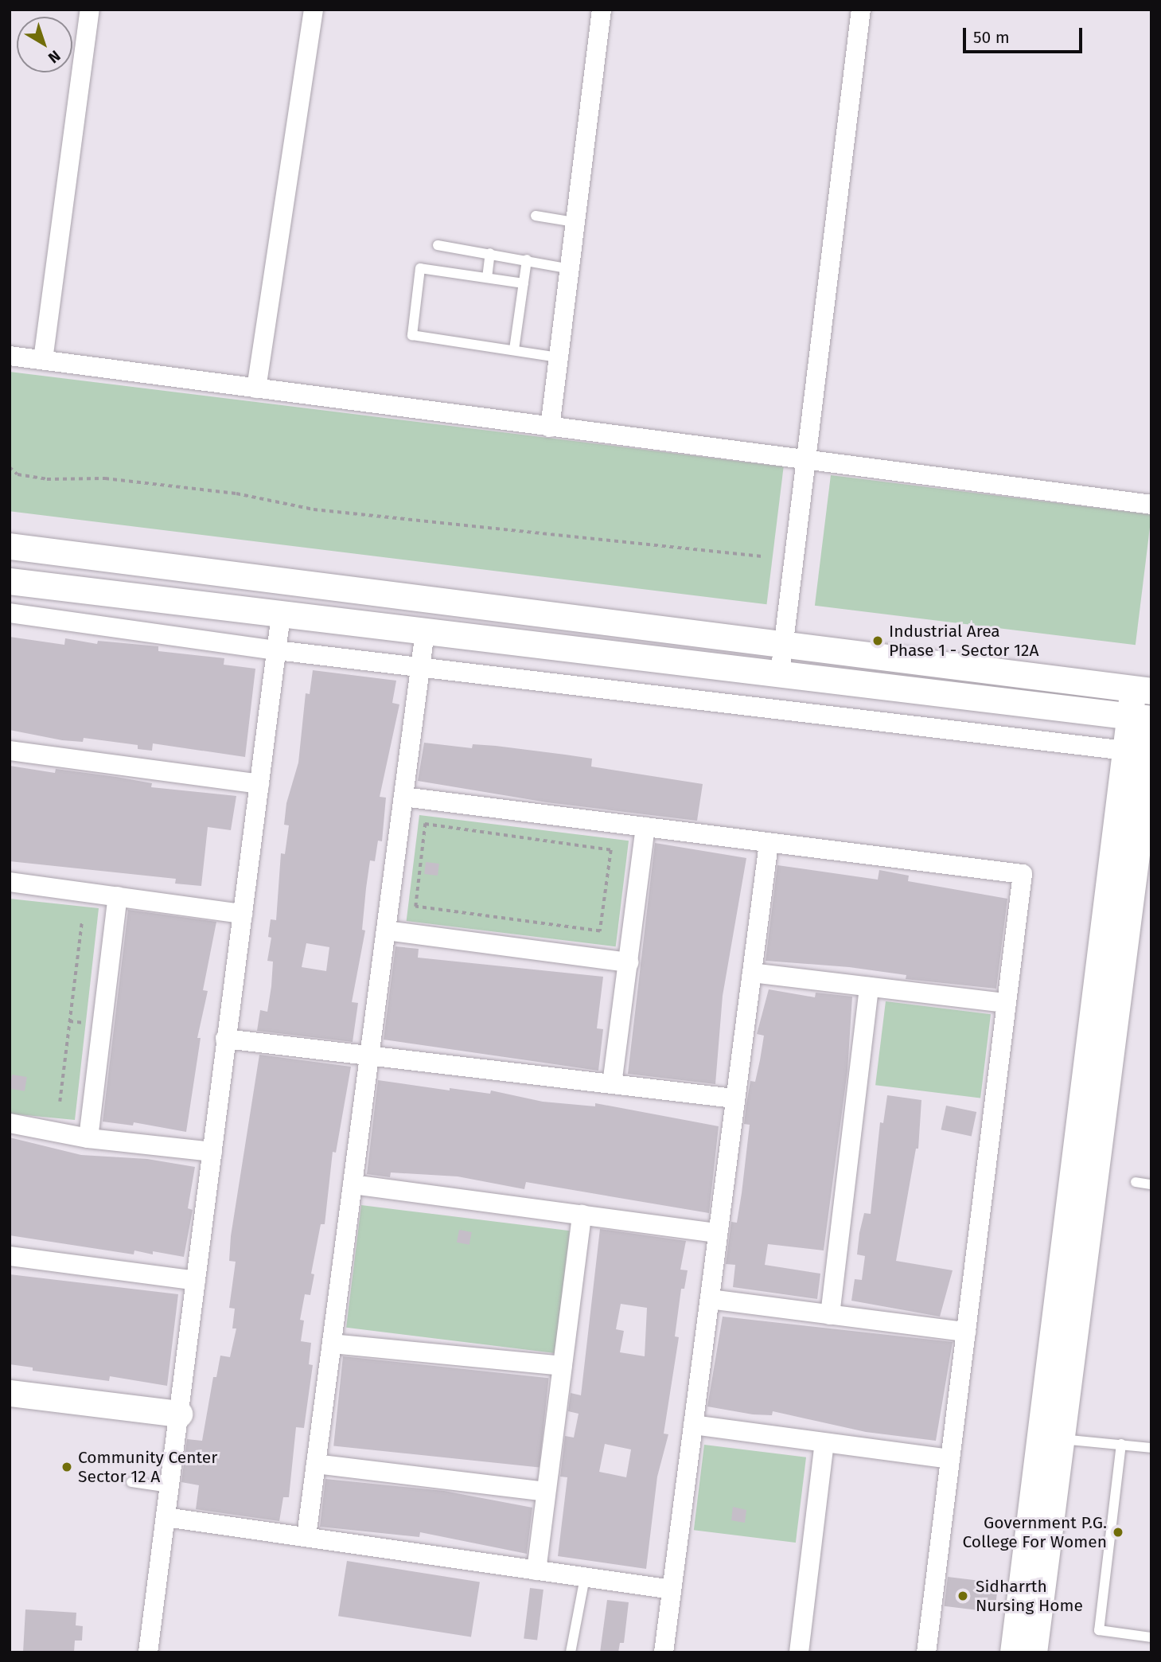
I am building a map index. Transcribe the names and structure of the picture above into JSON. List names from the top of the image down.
{
  "places": [
    "Industrial Area Phase 1 - Sector 12A",
    "Community Center Sector 12 A",
    "Government P.G. College For Women",
    "Sidharrth Nursing Home"
  ],
  "scale_bar": "50 m",
  "north": "bottom right"
}
